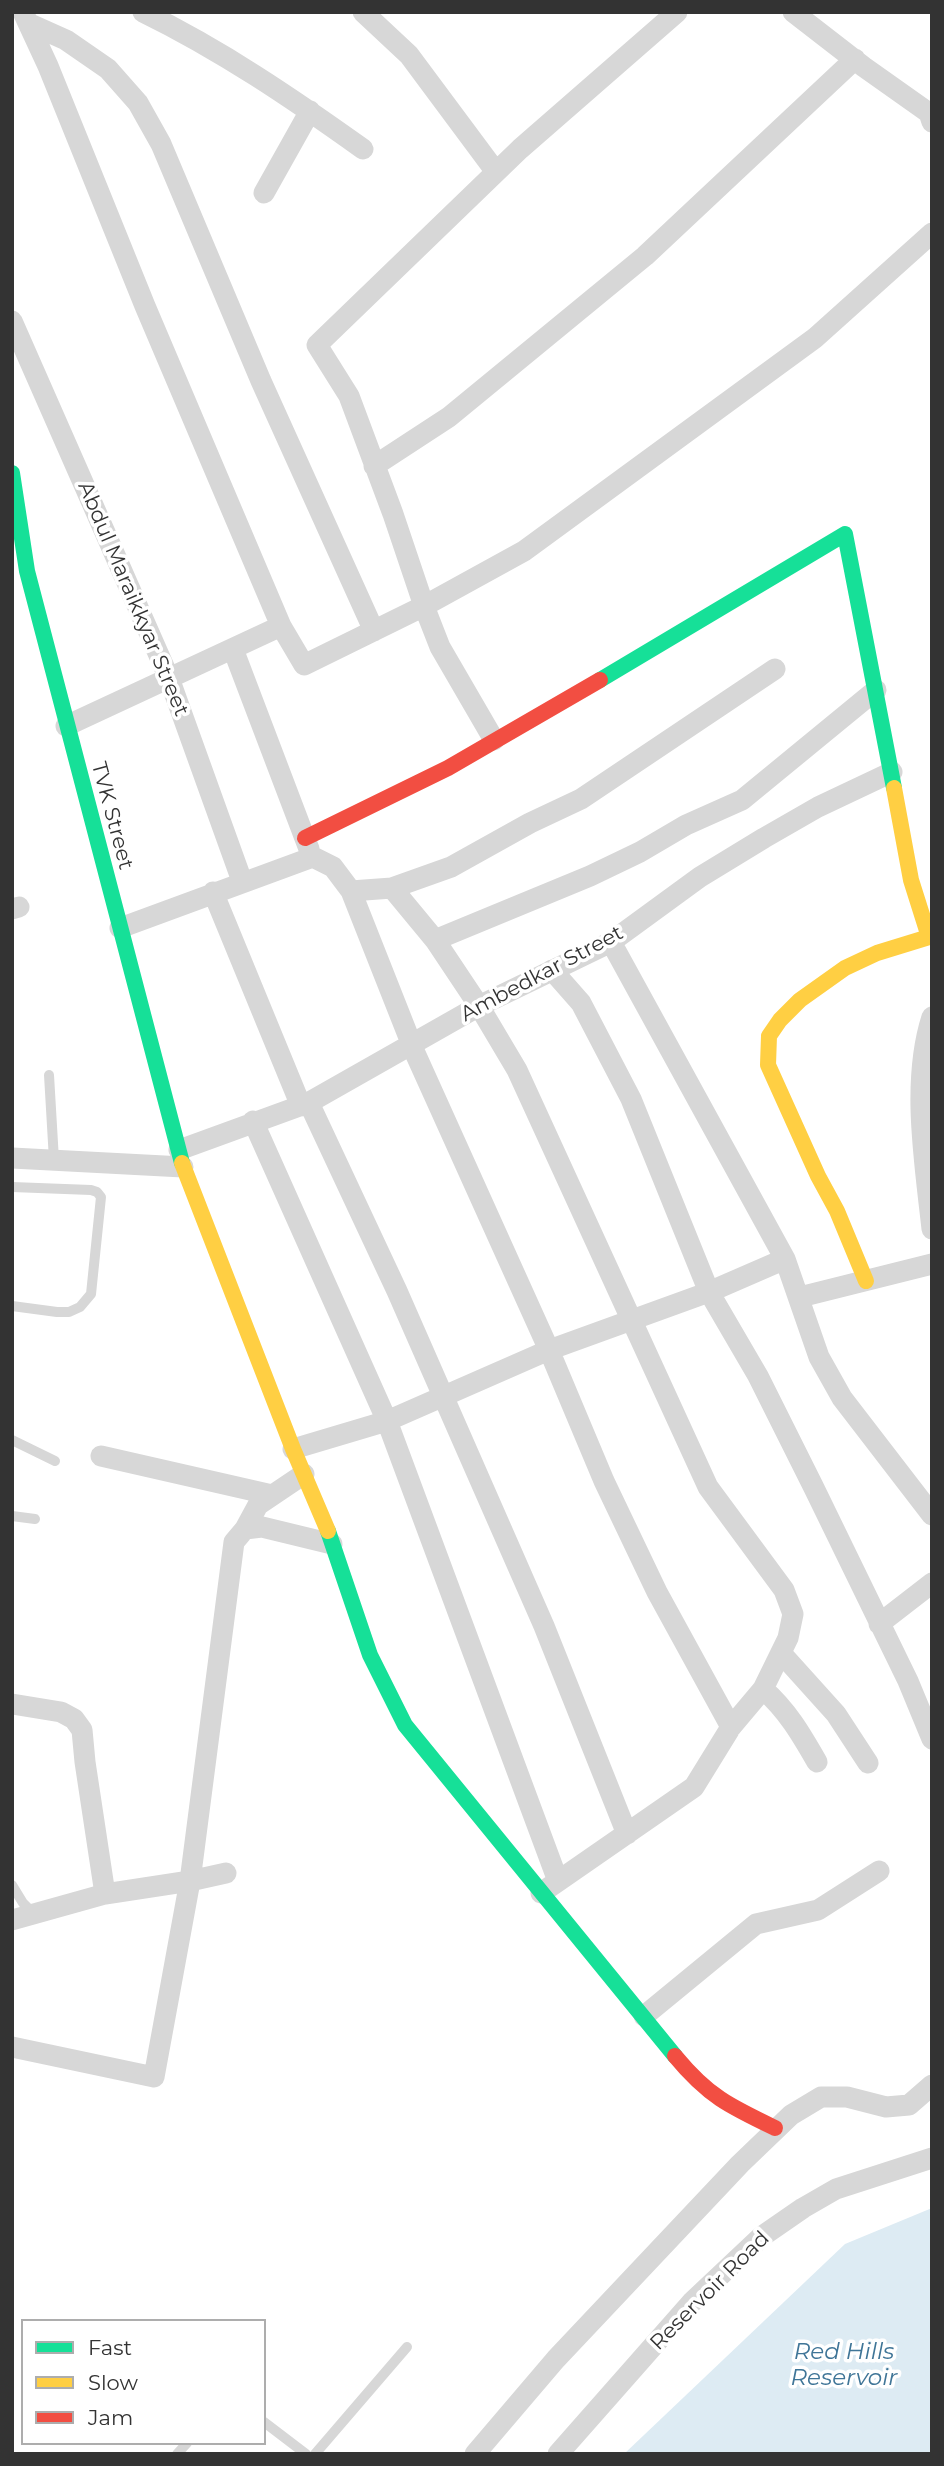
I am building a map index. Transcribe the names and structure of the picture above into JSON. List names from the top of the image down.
{
  "streets": {
    "street": [
      "Abdul Maraikkyar Street",
      "TVK Street",
      "Ambedkar Street",
      "Reservoir Road"
    ]
  },
  "crossings": [
    ["TVK Street", "Ambedkar Street"]
  ],
  "water": ["Red Hills Reservoir"],
  "legend": ["Fast", "Slow", "Jam"]
}
